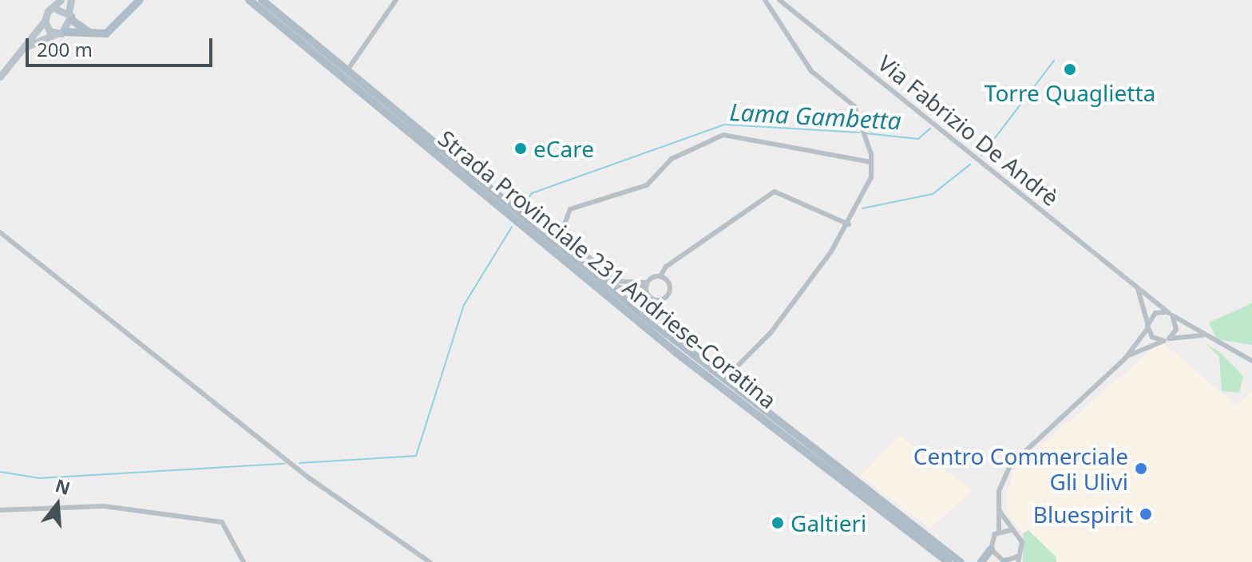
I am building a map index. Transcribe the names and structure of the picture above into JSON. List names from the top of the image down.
{
  "streets": {
    "main road": ["Strada Provinciale 231 Andriese-Coratina"],
    "street": ["Via Fabrizio De Andrè"]
  },
  "water": ["Lama Gambetta"],
  "places": [
    "Torre Quaglietta",
    "eCare",
    "Centro Commerciale Gli Ulivi",
    "Bluespirit",
    "Galtieri"
  ],
  "scale_bar": "200 m",
  "north": "top"
}
